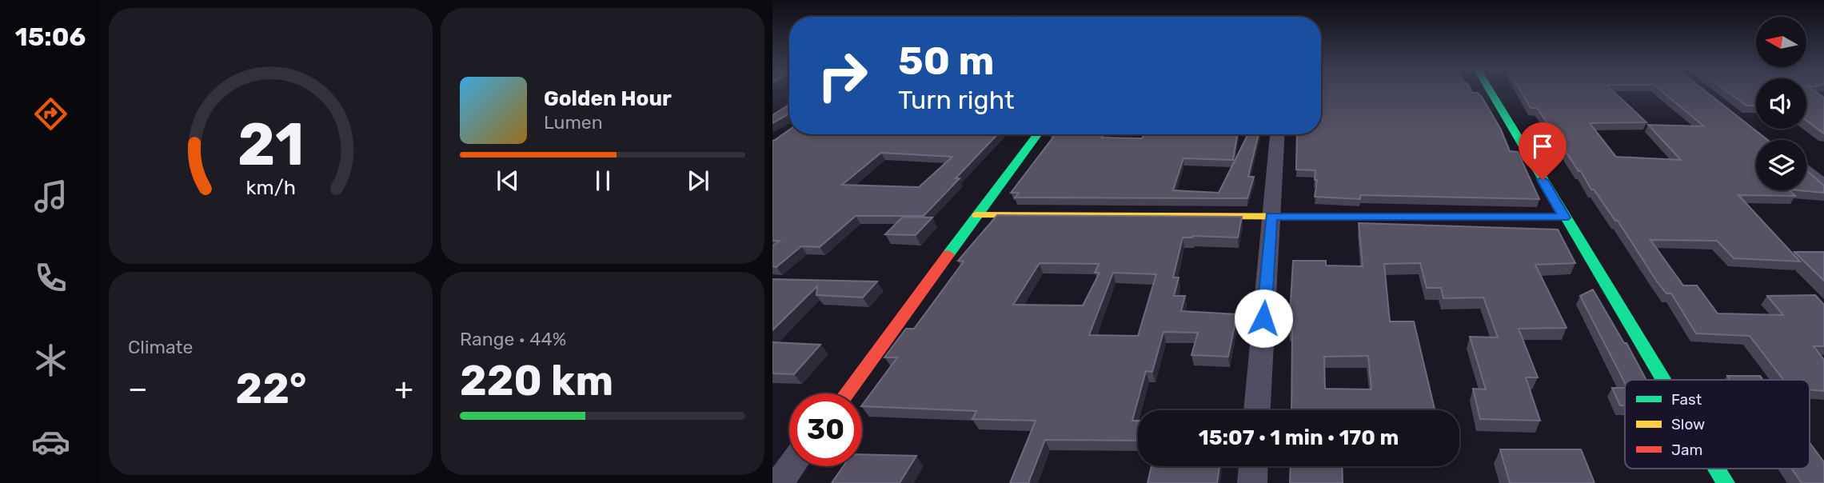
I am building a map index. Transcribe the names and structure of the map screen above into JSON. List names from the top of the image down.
{
  "legend": ["Fast", "Slow", "Jam"],
  "north": "left",
  "page": {
    "tabs": "15:06",
    "turn": ["50 m", "Turn right"],
    "song": ["Golden Hour", "Lumen"],
    "tile": [
      "Climate",
      ["Range · 44%", "220 km"]
    ],
    "heat": ["−", "22°", "+"],
    "limit": "30",
    "trip": "15:07 · 1 min · 170 m",
    "gauge": ["21", "km/h"]
  }
}
